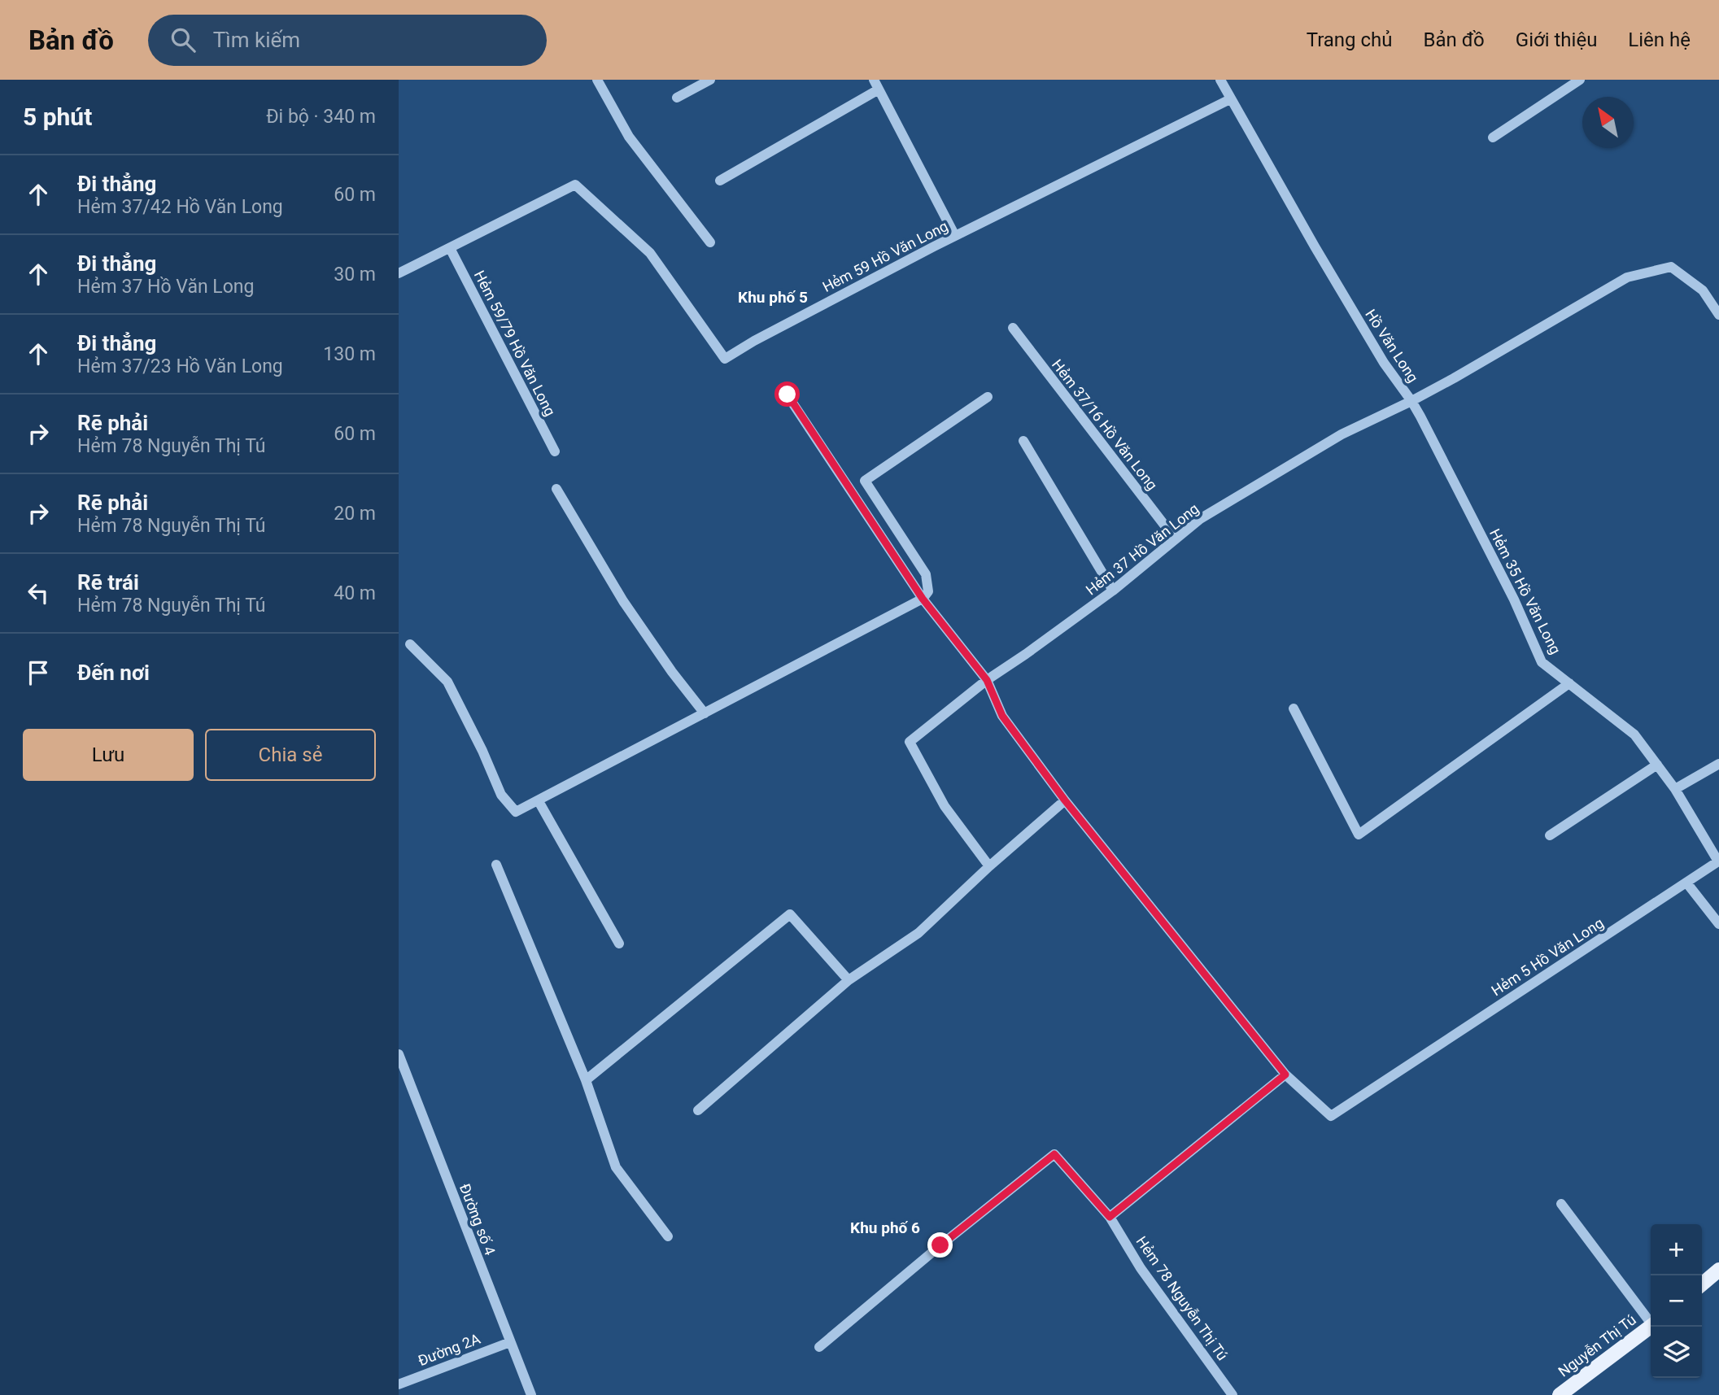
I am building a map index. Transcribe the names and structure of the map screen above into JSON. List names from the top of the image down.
{
  "streets": {
    "main road": ["Nguyễn Thị Tú"],
    "street": [
      "Hẻm 59 Hồ Văn Long",
      "Hẻm 59/79 Hồ Văn Long",
      "Hồ Văn Long",
      "Hẻm 37/16 Hồ Văn Long",
      "Hẻm 37 Hồ Văn Long",
      "Hẻm 35 Hồ Văn Long",
      "Hẻm 5 Hồ Văn Long",
      "Đường số 4",
      "Hẻm 78 Nguyễn Thị Tú",
      "Đường 2A"
    ]
  },
  "crossings": [
    ["Hẻm 59 Hồ Văn Long", "Hẻm 59/79 Hồ Văn Long"],
    ["Hẻm 59 Hồ Văn Long", "Hồ Văn Long"],
    ["Hồ Văn Long", "Hẻm 37 Hồ Văn Long"],
    ["Hồ Văn Long", "Hẻm 35 Hồ Văn Long"],
    ["Hẻm 37/16 Hồ Văn Long", "Hẻm 37 Hồ Văn Long"],
    ["Hẻm 37 Hồ Văn Long", "Hẻm 35 Hồ Văn Long"],
    ["Hẻm 35 Hồ Văn Long", "Hẻm 5 Hồ Văn Long"],
    ["Đường số 4", "Đường 2A"]
  ],
  "districts": ["Khu phố 5", "Khu phố 6"],
  "north": "top left",
  "page": {
    "header": "Bản đồ",
    "search": "Tìm kiếm",
    "nav": [
      "Trang chủ",
      "Bản đồ",
      "Giới thiệu",
      "Liên hệ"
    ],
    "heading": ["5 phút", "Đi bộ · 340 m"],
    "list": [
      ["Đi thẳng", "Hẻm 37/42 Hồ Văn Long", "60 m"],
      ["Đi thẳng", "Hẻm 37 Hồ Văn Long", "30 m"],
      ["Đi thẳng", "Hẻm 37/23 Hồ Văn Long", "130 m"],
      ["Rẽ phải", "Hẻm 78 Nguyễn Thị Tú", "60 m"],
      ["Rẽ phải", "Hẻm 78 Nguyễn Thị Tú", "20 m"],
      ["Rẽ trái", "Hẻm 78 Nguyễn Thị Tú", "40 m"],
      "Đến nơi"
    ],
    "buttons": ["Lưu", "Chia sẻ"],
    "map_buttons": ["+", "−"]
  }
}
